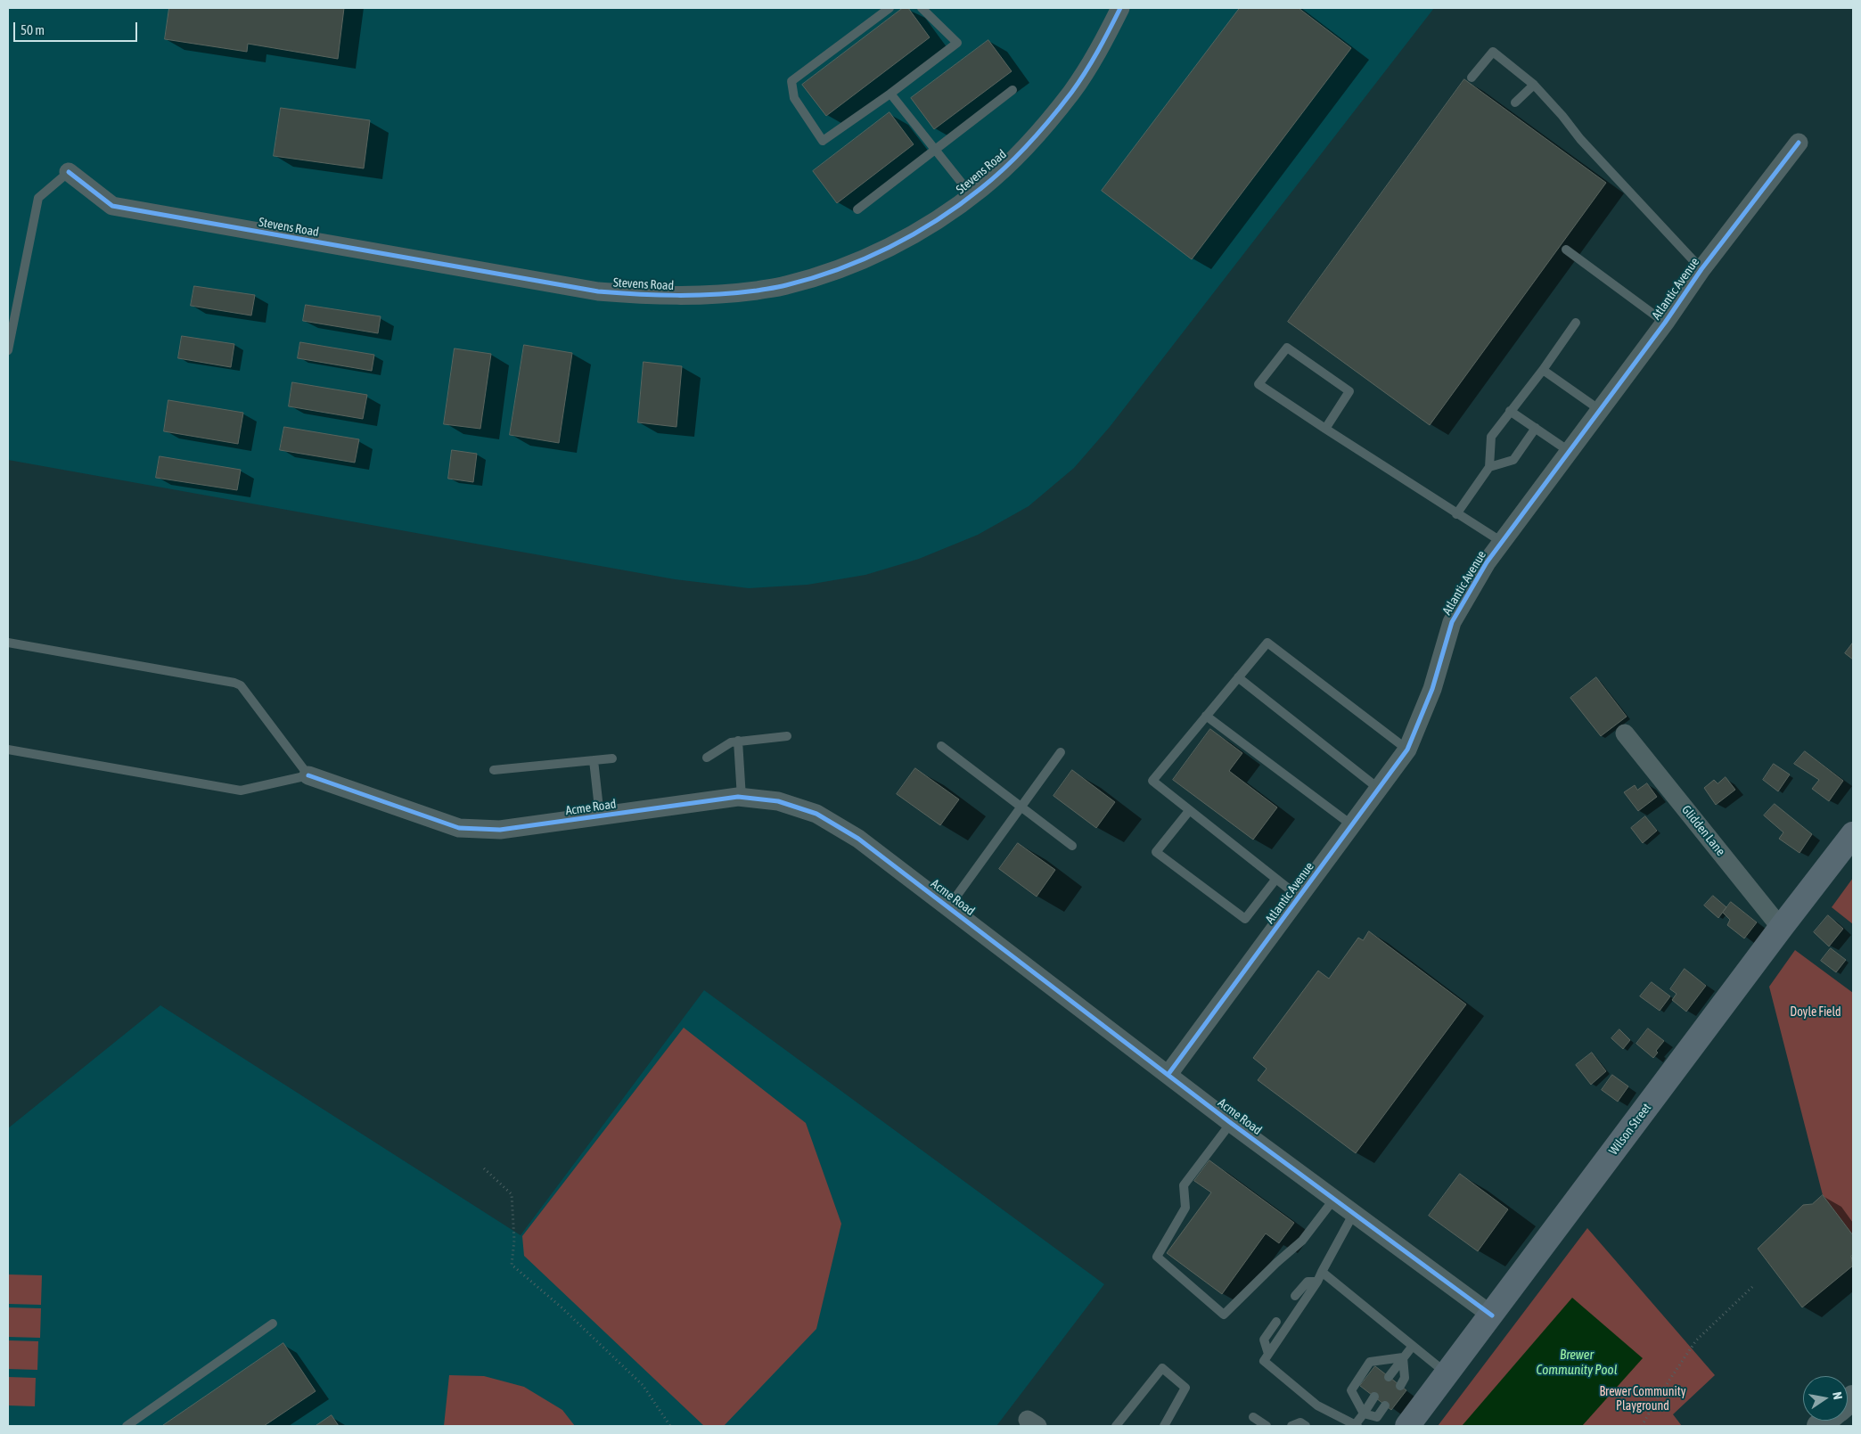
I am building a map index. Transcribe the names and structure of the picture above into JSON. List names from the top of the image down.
{
  "streets": {
    "main road": ["Wilson Street"],
    "street": [
      "Stevens Road",
      "Atlantic Avenue",
      "Acme Road",
      "Glidden Lane"
    ]
  },
  "crossings": [
    ["Atlantic Avenue", "Acme Road"],
    ["Acme Road", "Wilson Street"],
    ["Glidden Lane", "Wilson Street"]
  ],
  "water": ["Brewer Community Pool"],
  "parks": ["Doyle Field", "Brewer Community Playground"],
  "scale_bar": "50 m",
  "north": "right"
}
